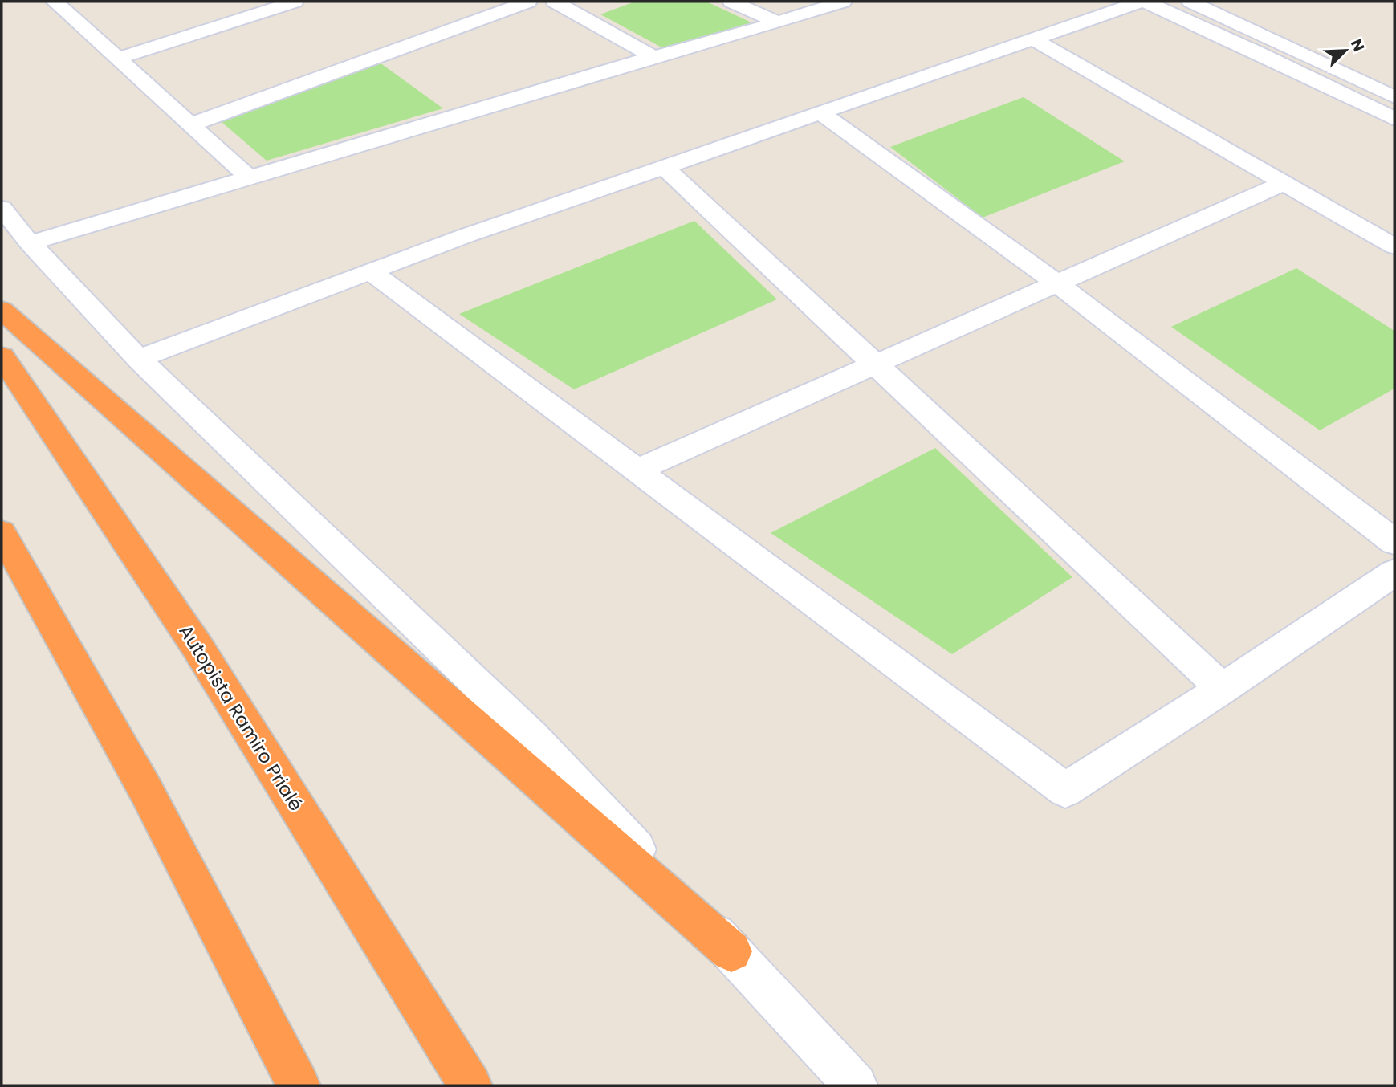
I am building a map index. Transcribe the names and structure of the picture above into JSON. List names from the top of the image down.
{
  "streets": {
    "highway": ["Autopista Ramiro Prialé"]
  },
  "north": "top right"
}
